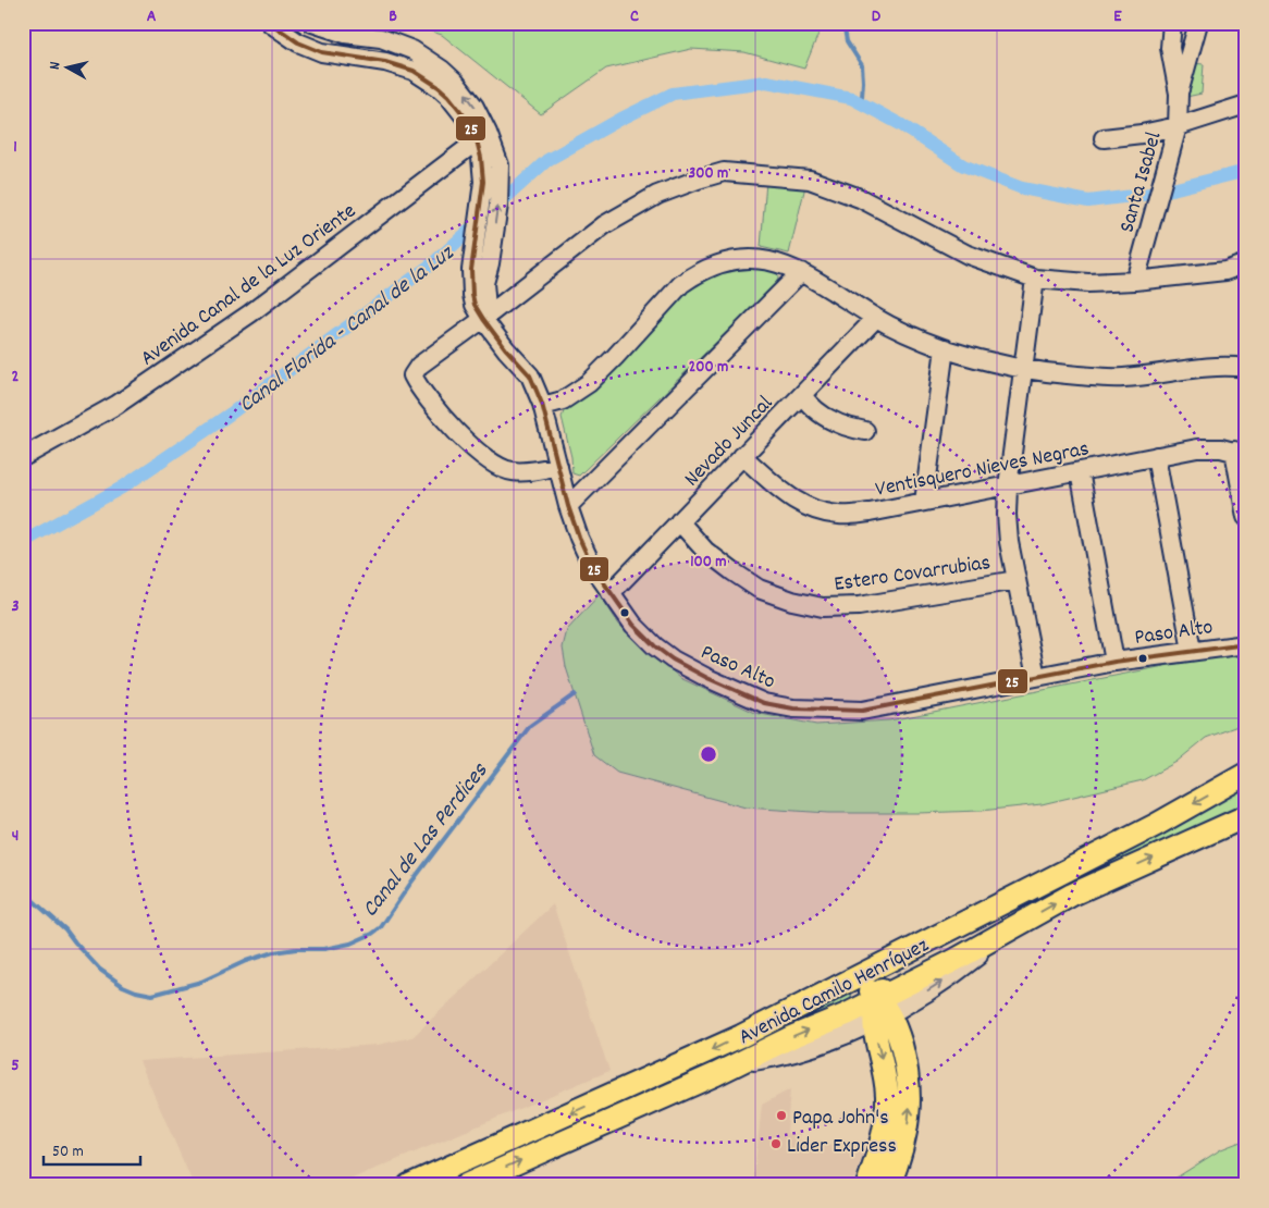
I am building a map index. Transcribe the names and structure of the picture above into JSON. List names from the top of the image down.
{
  "streets": {
    "main road": ["Avenida Camilo Henríquez"],
    "street": [
      "Santa Isabel",
      "Avenida Canal de la Luz Oriente",
      "Nevado Juncal",
      "Ventisquero Nieves Negras",
      "Estero Covarrubias",
      "Paso Alto"
    ]
  },
  "crossings": [
    ["Avenida Canal de la Luz Oriente", "Paso Alto"],
    ["Nevado Juncal", "Ventisquero Nieves Negras"],
    ["Nevado Juncal", "Estero Covarrubias"],
    ["Nevado Juncal", "Paso Alto"]
  ],
  "water": ["Canal Florida - Canal de la Luz", "Canal de Las Perdices"],
  "places": ["Papa John's", "Lider Express"],
  "lines": ["transit line 25"],
  "scale_bar": "50 m",
  "north": "left",
  "grid": {
    "columns": [
      "A",
      "B",
      "C",
      "D",
      "E"
    ],
    "rows": [
      "1",
      "2",
      "3",
      "4",
      "5"
    ]
  },
  "rings": ["300 m", "200 m", "100 m"]
}
